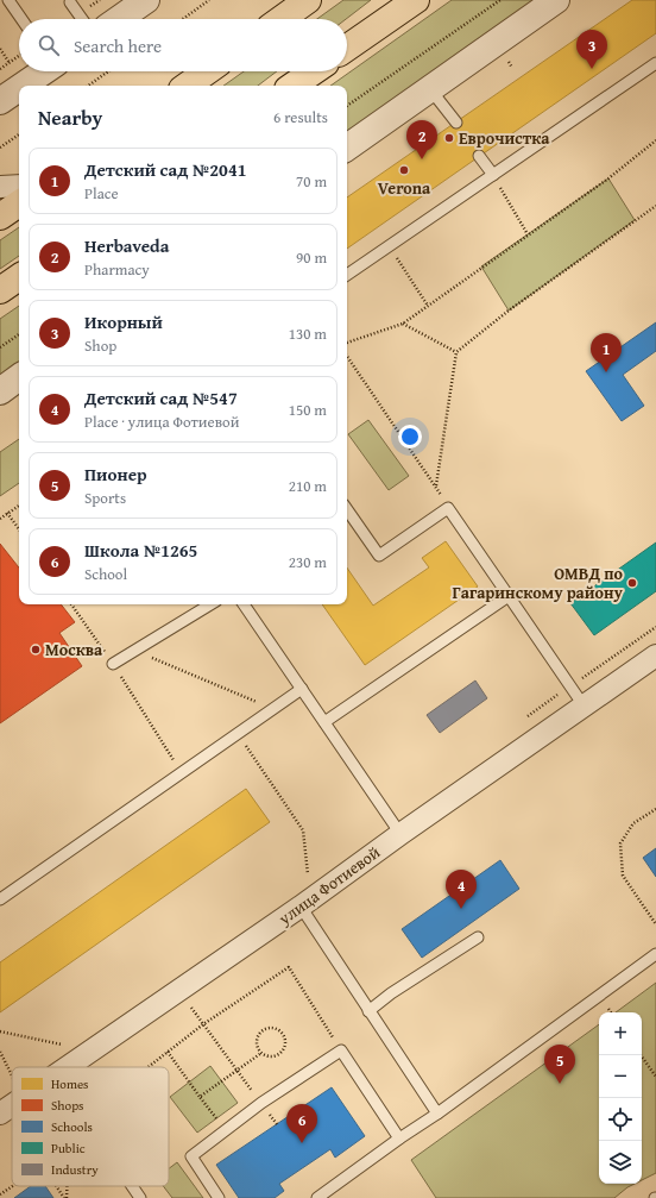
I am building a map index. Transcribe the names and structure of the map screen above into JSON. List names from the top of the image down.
{
  "streets": {
    "street": ["улица Фотиевой"]
  },
  "places": [
    "Еврочистка",
    "Verona",
    "ОМВД по Гагаринскому району",
    "Москва"
  ],
  "legend": [
    "Homes",
    "Shops",
    "Schools",
    "Public",
    "Industry"
  ],
  "page": {
    "search": "Search here",
    "pins": [
      "3",
      "2",
      "1",
      "4",
      "5",
      "6"
    ],
    "heading": ["Nearby", "6 results"],
    "list": [
      {
        "mark": "1",
        "name": "Детский сад №2041",
        "note": "Place",
        "value": "70 m"
      },
      {
        "mark": "2",
        "name": "Herbaveda",
        "note": "Pharmacy",
        "value": "90 m"
      },
      {
        "mark": "3",
        "name": "Икорный",
        "note": "Shop",
        "value": "130 m"
      },
      {
        "mark": "4",
        "name": "Детский сад №547",
        "note": "Place · улица Фотиевой",
        "value": "150 m"
      },
      {
        "mark": "5",
        "name": "Пионер",
        "note": "Sports",
        "value": "210 m"
      },
      {
        "mark": "6",
        "name": "Школа №1265",
        "note": "School",
        "value": "230 m"
      }
    ],
    "map_buttons": ["+", "−"]
  }
}
